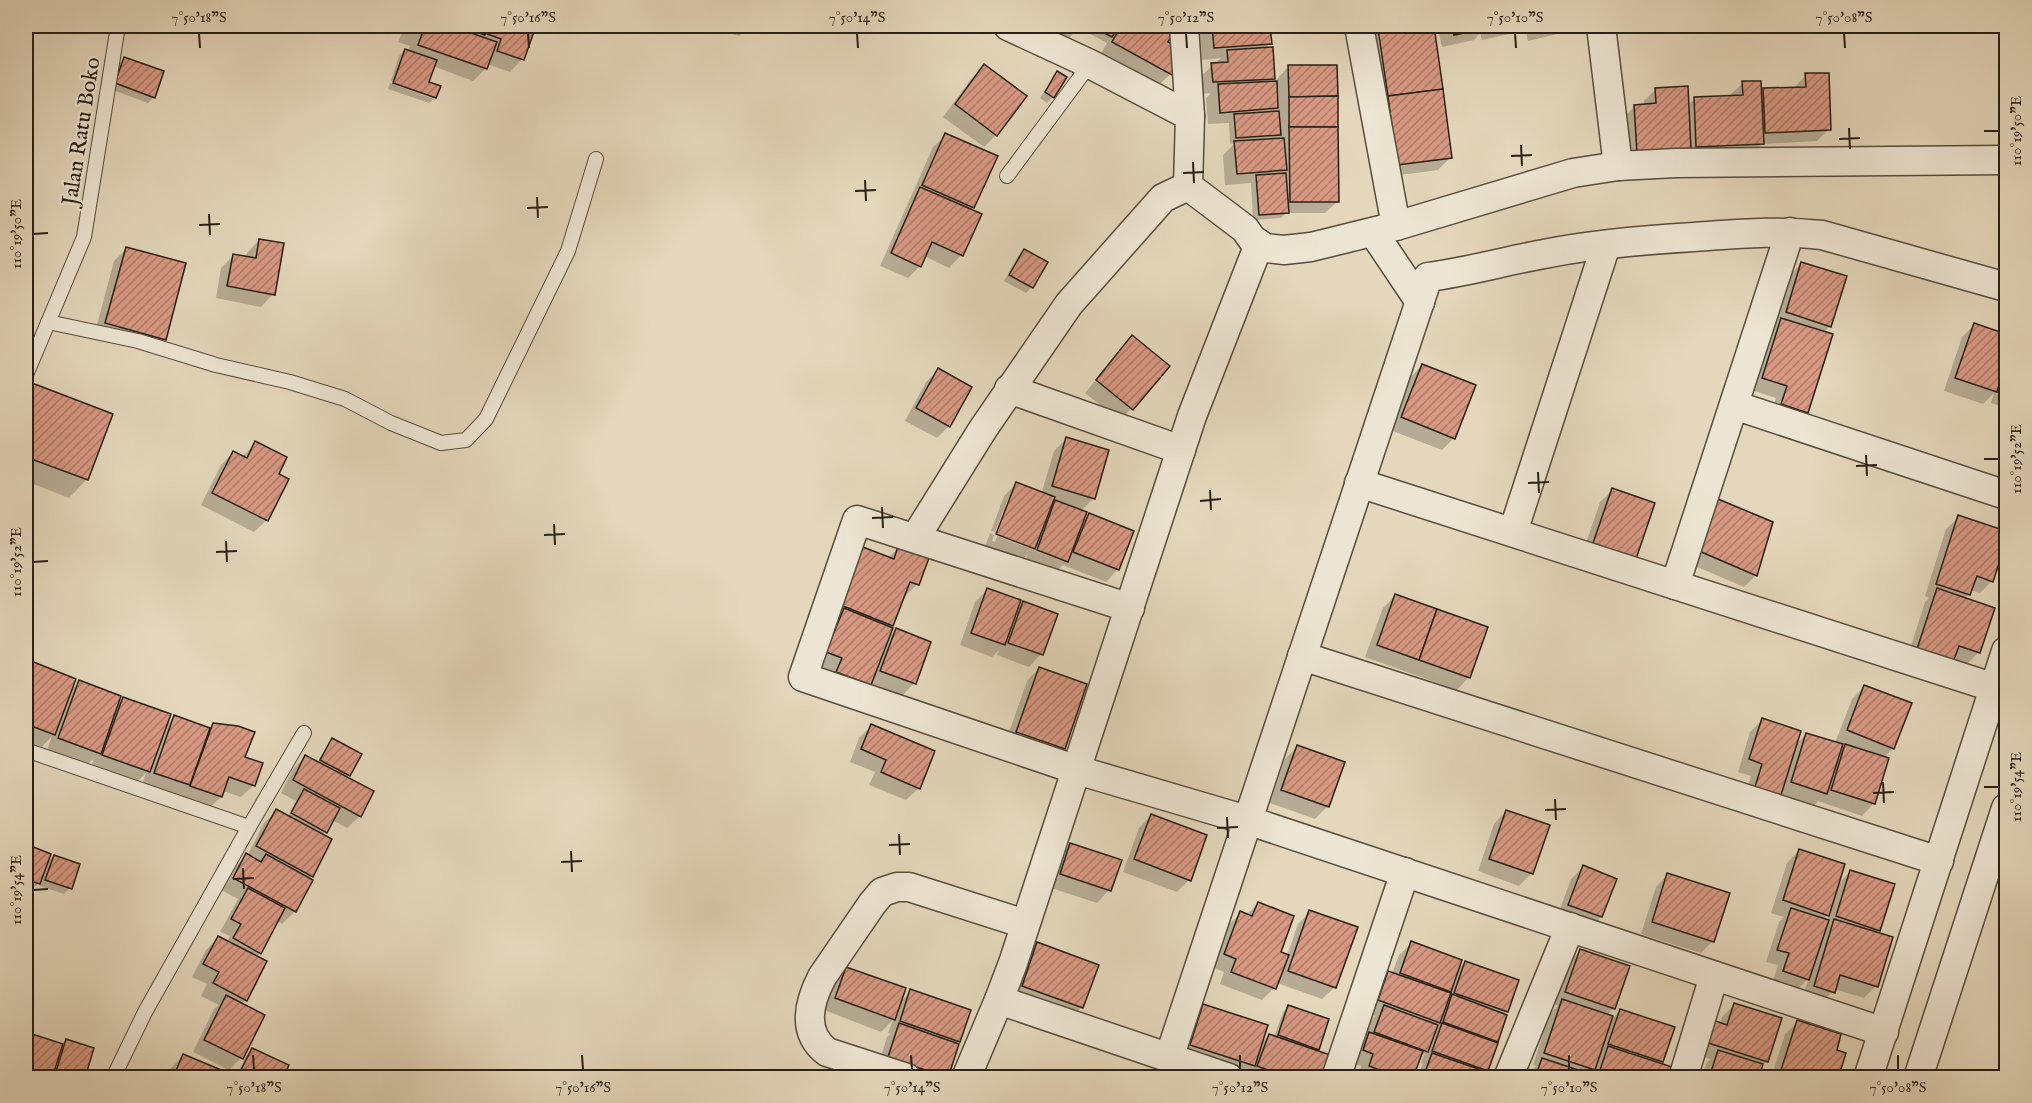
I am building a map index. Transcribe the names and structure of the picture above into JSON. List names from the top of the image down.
{
  "streets": {
    "lane": ["Jalan Ratu Boko"]
  },
  "coordinates": [
    "7°50'18\"S",
    "7°50'16\"S",
    "7°50'14\"S",
    "7°50'12\"S",
    "7°50'10\"S",
    "7°50'08\"S",
    "110°19'50\"E",
    "110°19'52\"E",
    "110°19'54\"E"
  ]
}
